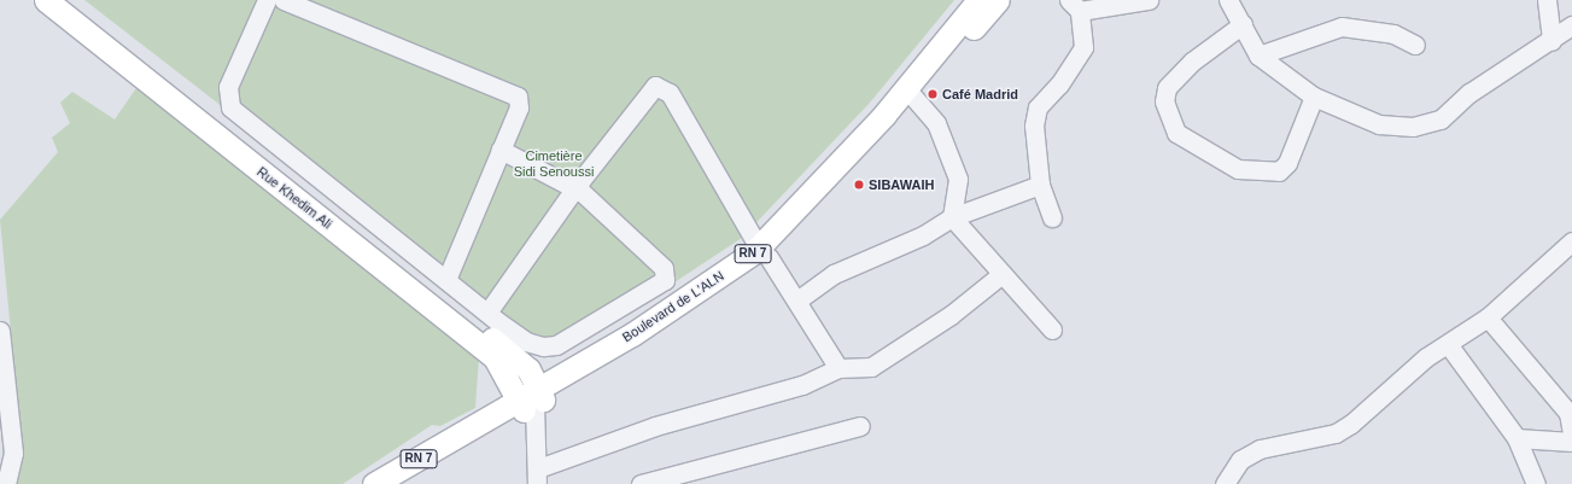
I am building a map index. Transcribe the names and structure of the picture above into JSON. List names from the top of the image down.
{
  "streets": {
    "main road": ["Rue Khedim Ali", "RN 7", "Boulevard de L'ALN"]
  },
  "crossings": [
    ["Rue Khedim Ali", "Boulevard de L'ALN"]
  ],
  "parks": ["Cimetière Sidi Senoussi"],
  "places": ["Café Madrid", "SIBAWAIH"]
}
